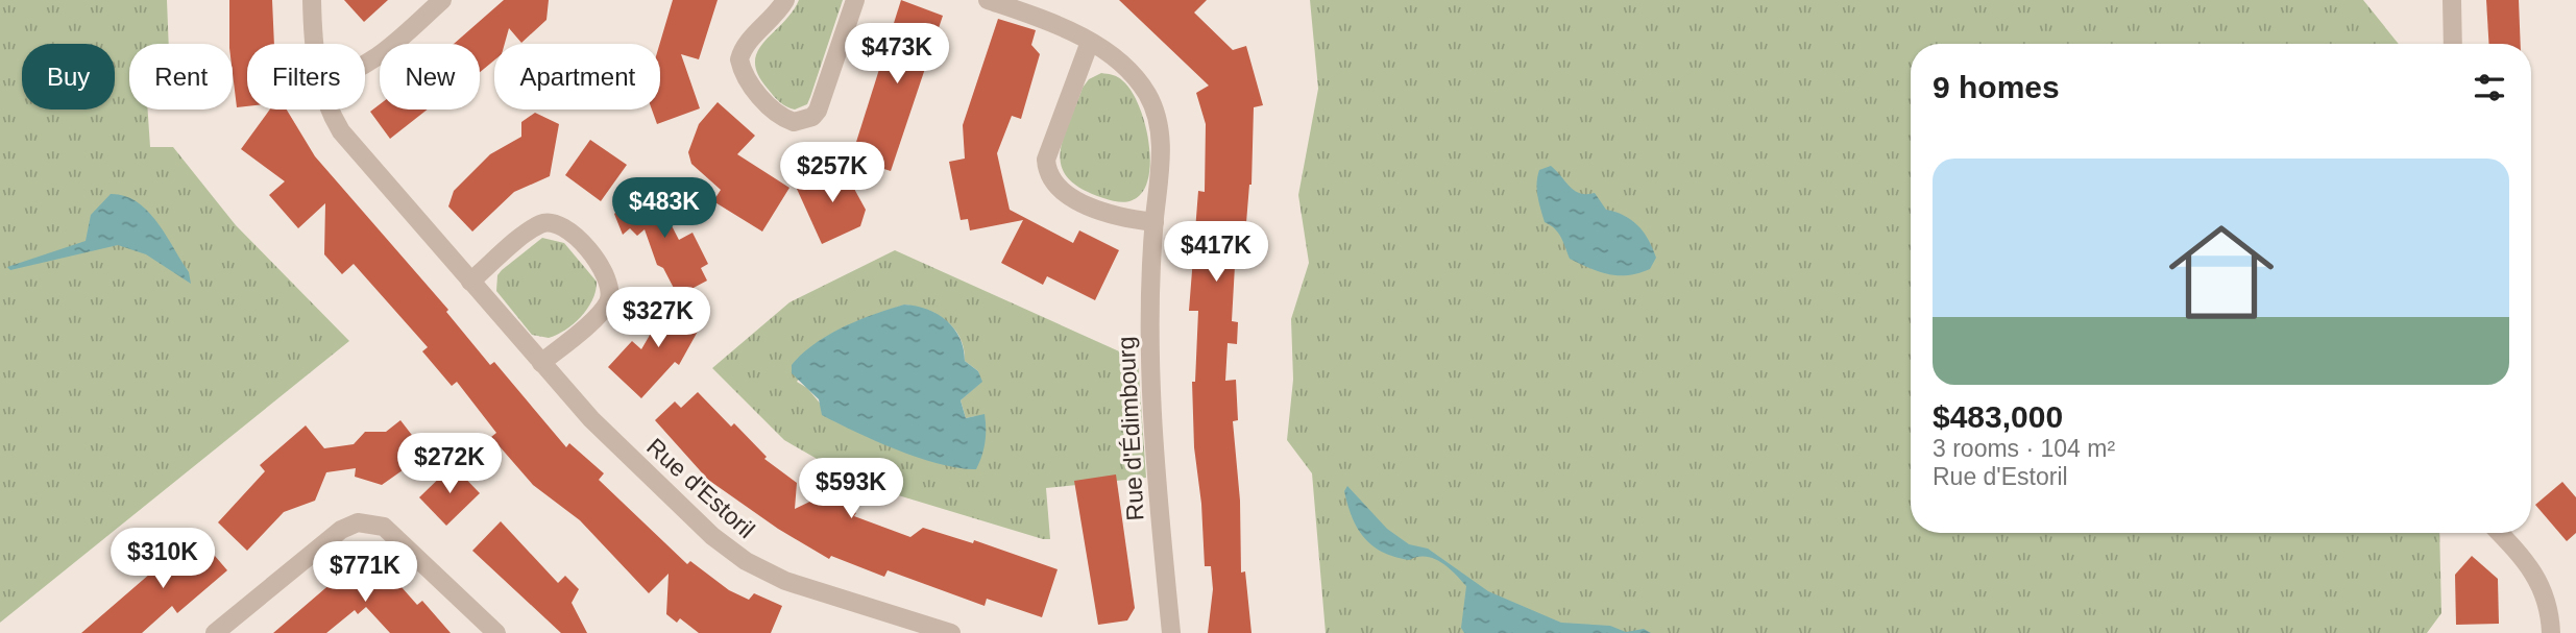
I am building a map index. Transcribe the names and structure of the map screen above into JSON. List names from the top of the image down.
{
  "streets": {
    "street": ["Rue d'Édimbourg", "Rue d'Estoril"]
  },
  "page": {
    "price": [
      "$473K",
      "$257K",
      "$483K",
      "$417K",
      "$327K",
      "$272K",
      "$593K",
      "$310K",
      "$771K"
    ],
    "chip": [
      "Buy",
      "Rent",
      "Filters",
      "New",
      "Apartment"
    ],
    "heading": "9 homes",
    "list": [
      {
        "name": "$483,000",
        "note": "3 rooms · 104 m² · Rue d'Estoril"
      }
    ]
  }
}
